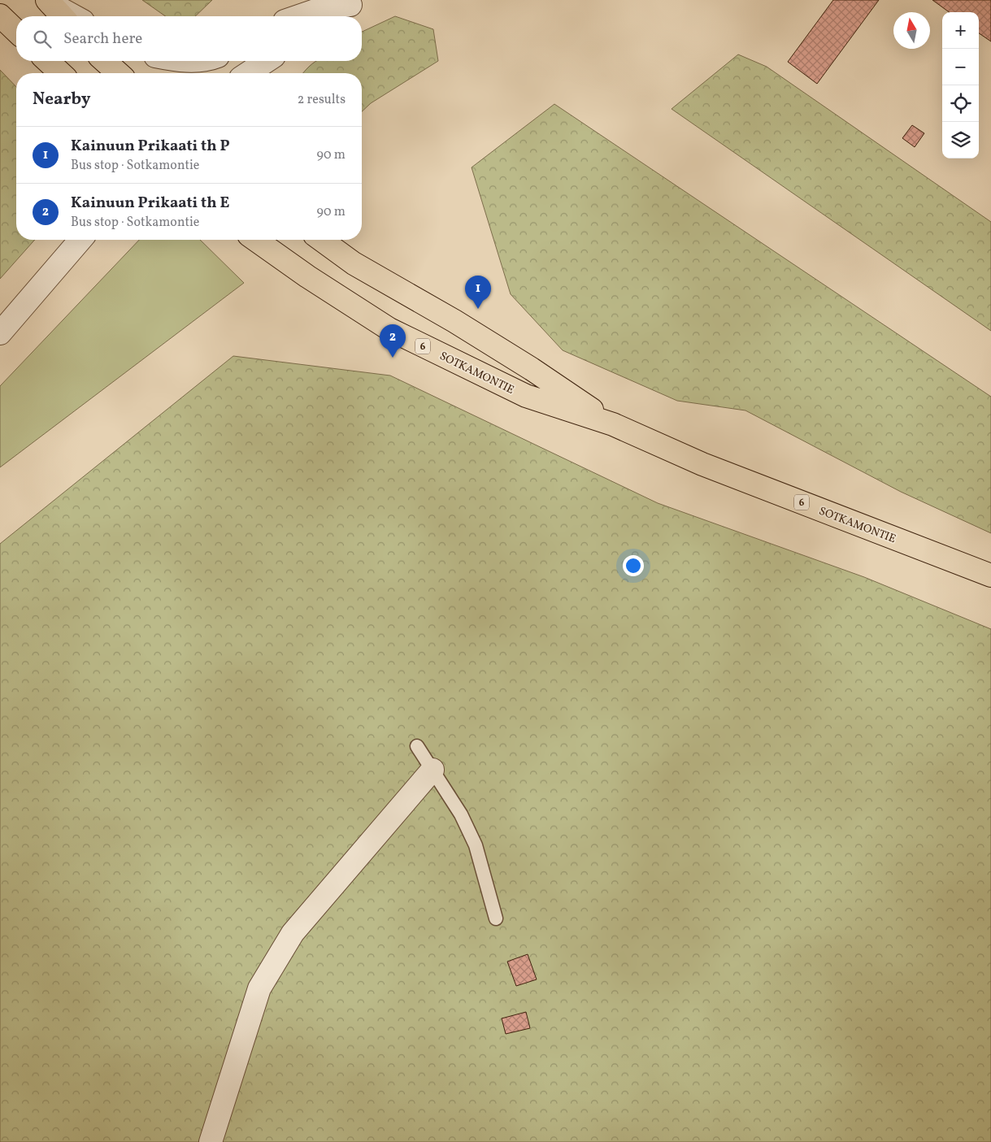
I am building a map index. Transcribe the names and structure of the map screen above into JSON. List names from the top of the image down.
{
  "streets": {
    "highway": ["6", "SOTKAMONTIE"]
  },
  "north": "top",
  "page": {
    "map_buttons": ["+", "−"],
    "search": "Search here",
    "heading": ["Nearby", "2 results"],
    "list": [
      {
        "mark": "1",
        "name": "Kainuun Prikaati th P",
        "note": "Bus stop · Sotkamontie",
        "value": "90 m"
      },
      {
        "mark": "2",
        "name": "Kainuun Prikaati th E",
        "note": "Bus stop · Sotkamontie",
        "value": "90 m"
      }
    ],
    "pins": ["1", "2"]
  }
}
